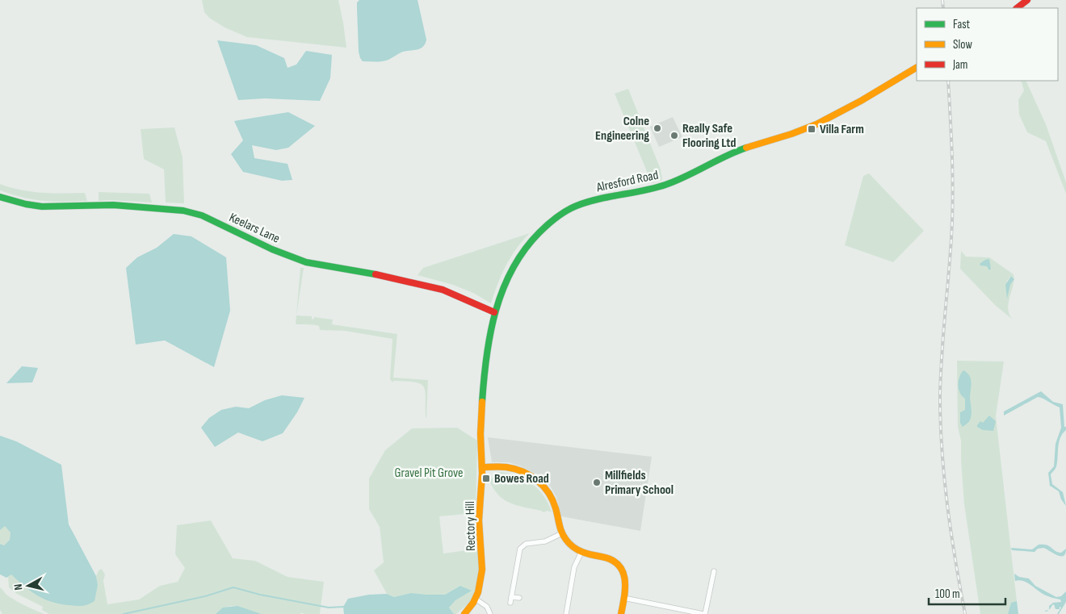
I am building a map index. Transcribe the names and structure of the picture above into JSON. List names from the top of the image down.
{
  "streets": {
    "street": ["Alresford Road", "Keelars Lane", "Rectory Hill"]
  },
  "crossings": [
    ["Alresford Road", "Keelars Lane"],
    ["Alresford Road", "Rectory Hill"]
  ],
  "parks": ["Gravel Pit Grove"],
  "places": {
    "other": ["Colne Engineering", "Really Safe Flooring Ltd", "Millfields Primary School"],
    "transit": ["Villa Farm", "Bowes Road"]
  },
  "legend": ["Fast", "Slow", "Jam"],
  "scale_bar": "100 m",
  "north": "left"
}
